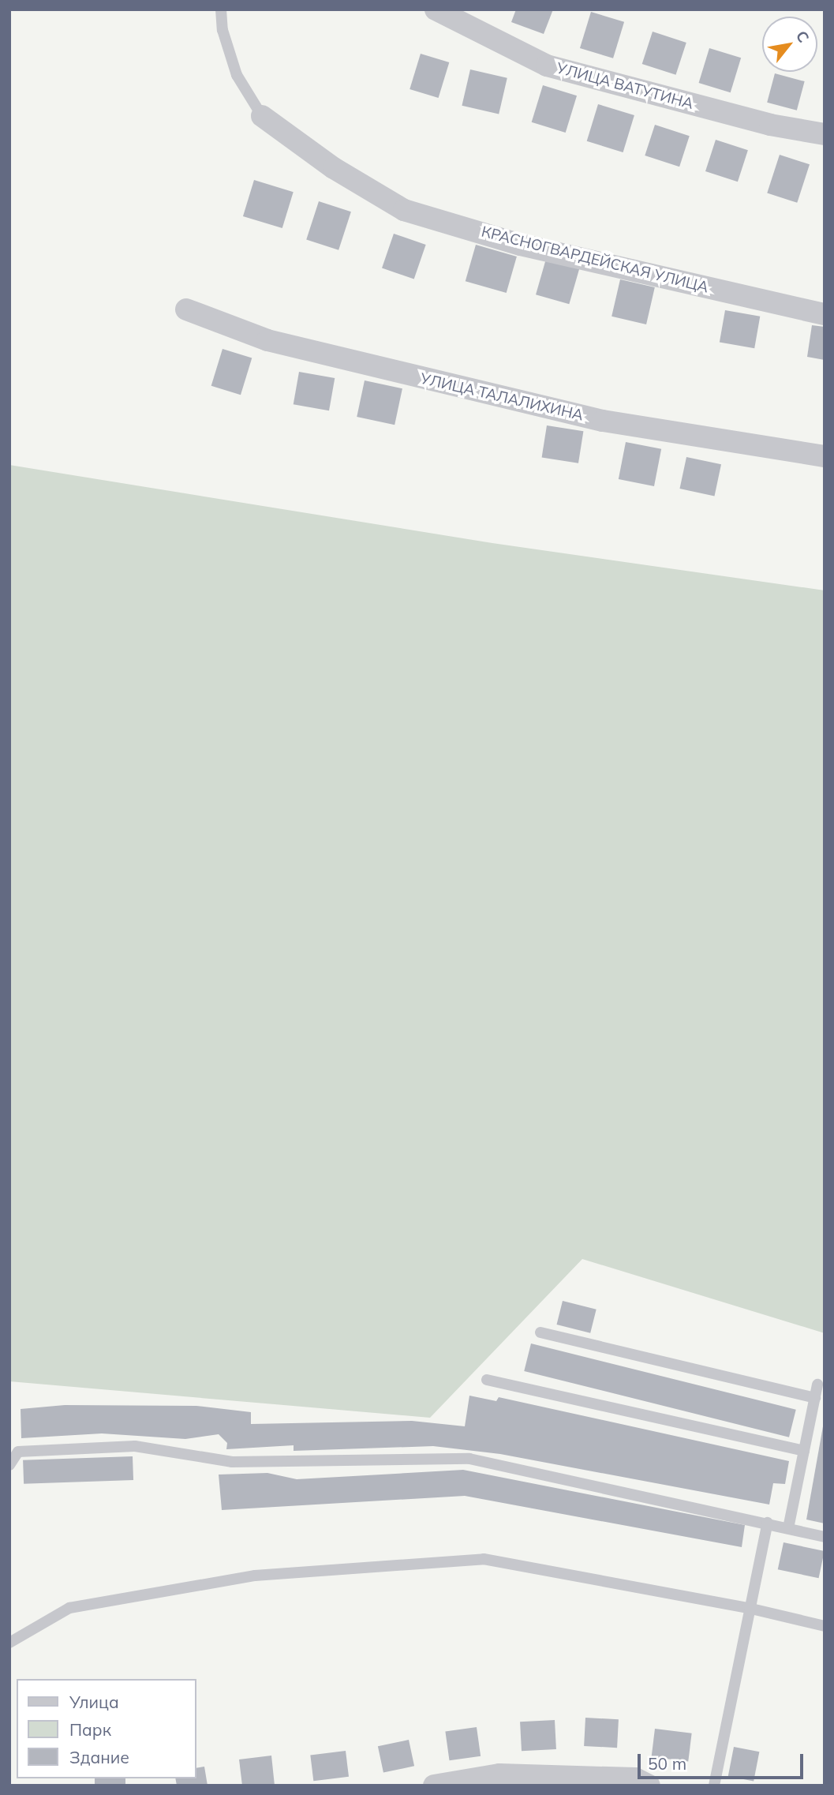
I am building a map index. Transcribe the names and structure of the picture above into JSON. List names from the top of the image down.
{
  "streets": {
    "street": ["УЛИЦА ВАТУТИНА", "КРАСНОГВАРДЕЙСКАЯ УЛИЦА", "УЛИЦА ТАЛАЛИХИНА"]
  },
  "legend": ["Улица", "Парк", "Здание"],
  "scale_bar": "50 m",
  "north": "top right"
}
